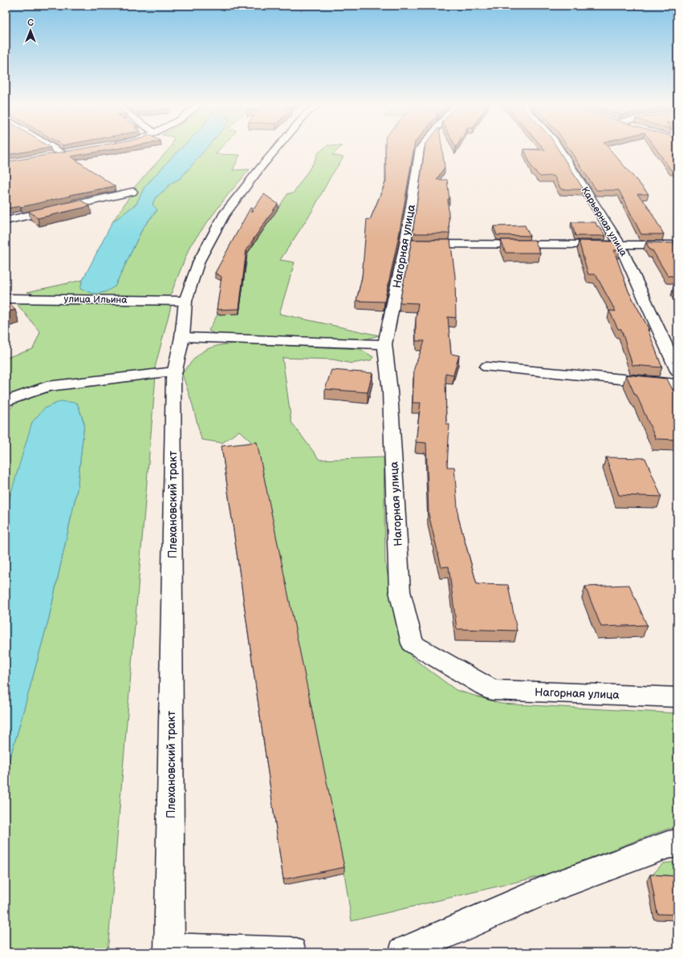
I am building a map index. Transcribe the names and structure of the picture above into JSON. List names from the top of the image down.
{
  "streets": {
    "street": [
      "Карьерная улица",
      "Нагорная улица",
      "улица Ильина",
      "Плехановский тракт"
    ]
  },
  "crossings": [
    ["улица Ильина", "Плехановский тракт"]
  ],
  "north": "top"
}
